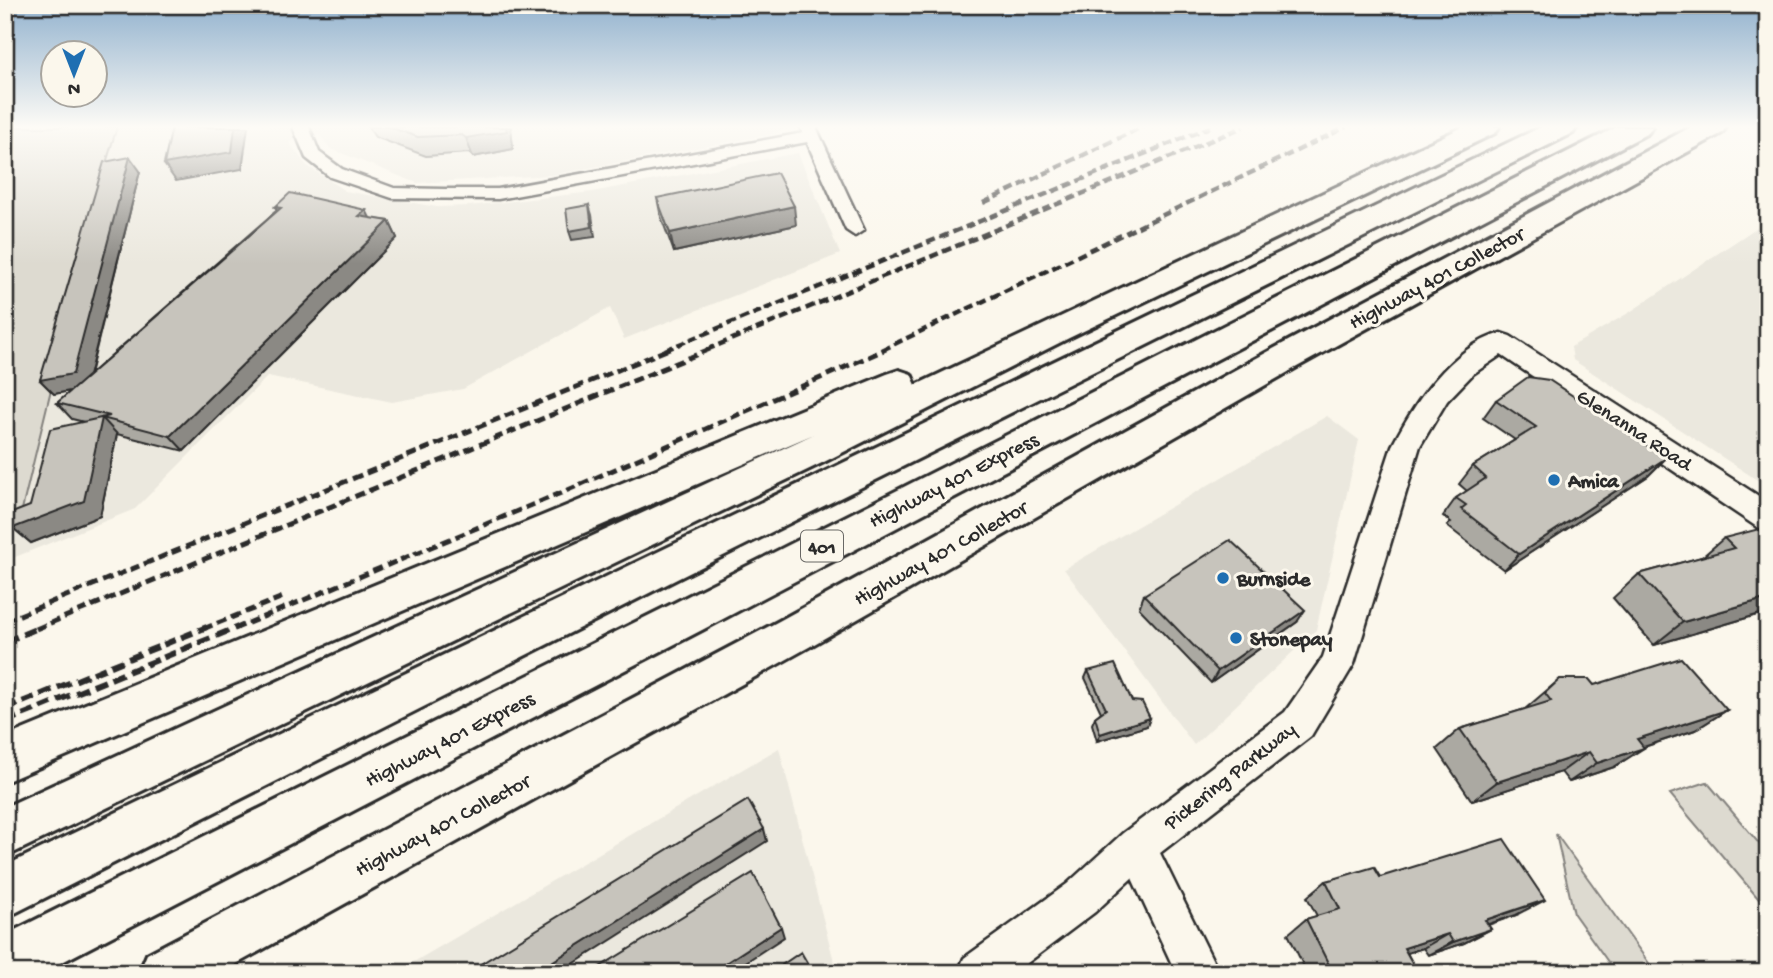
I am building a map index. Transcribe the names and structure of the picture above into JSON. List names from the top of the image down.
{
  "streets": {
    "highway": ["Highway 401 Collector", "Highway 401 Express", "401"],
    "street": ["Glenanna Road", "Pickering Parkway"]
  },
  "crossings": [
    ["Glenanna Road", "Pickering Parkway"]
  ],
  "places": ["Amica", "Burnside", "Stonepay"],
  "north": "bottom"
}
